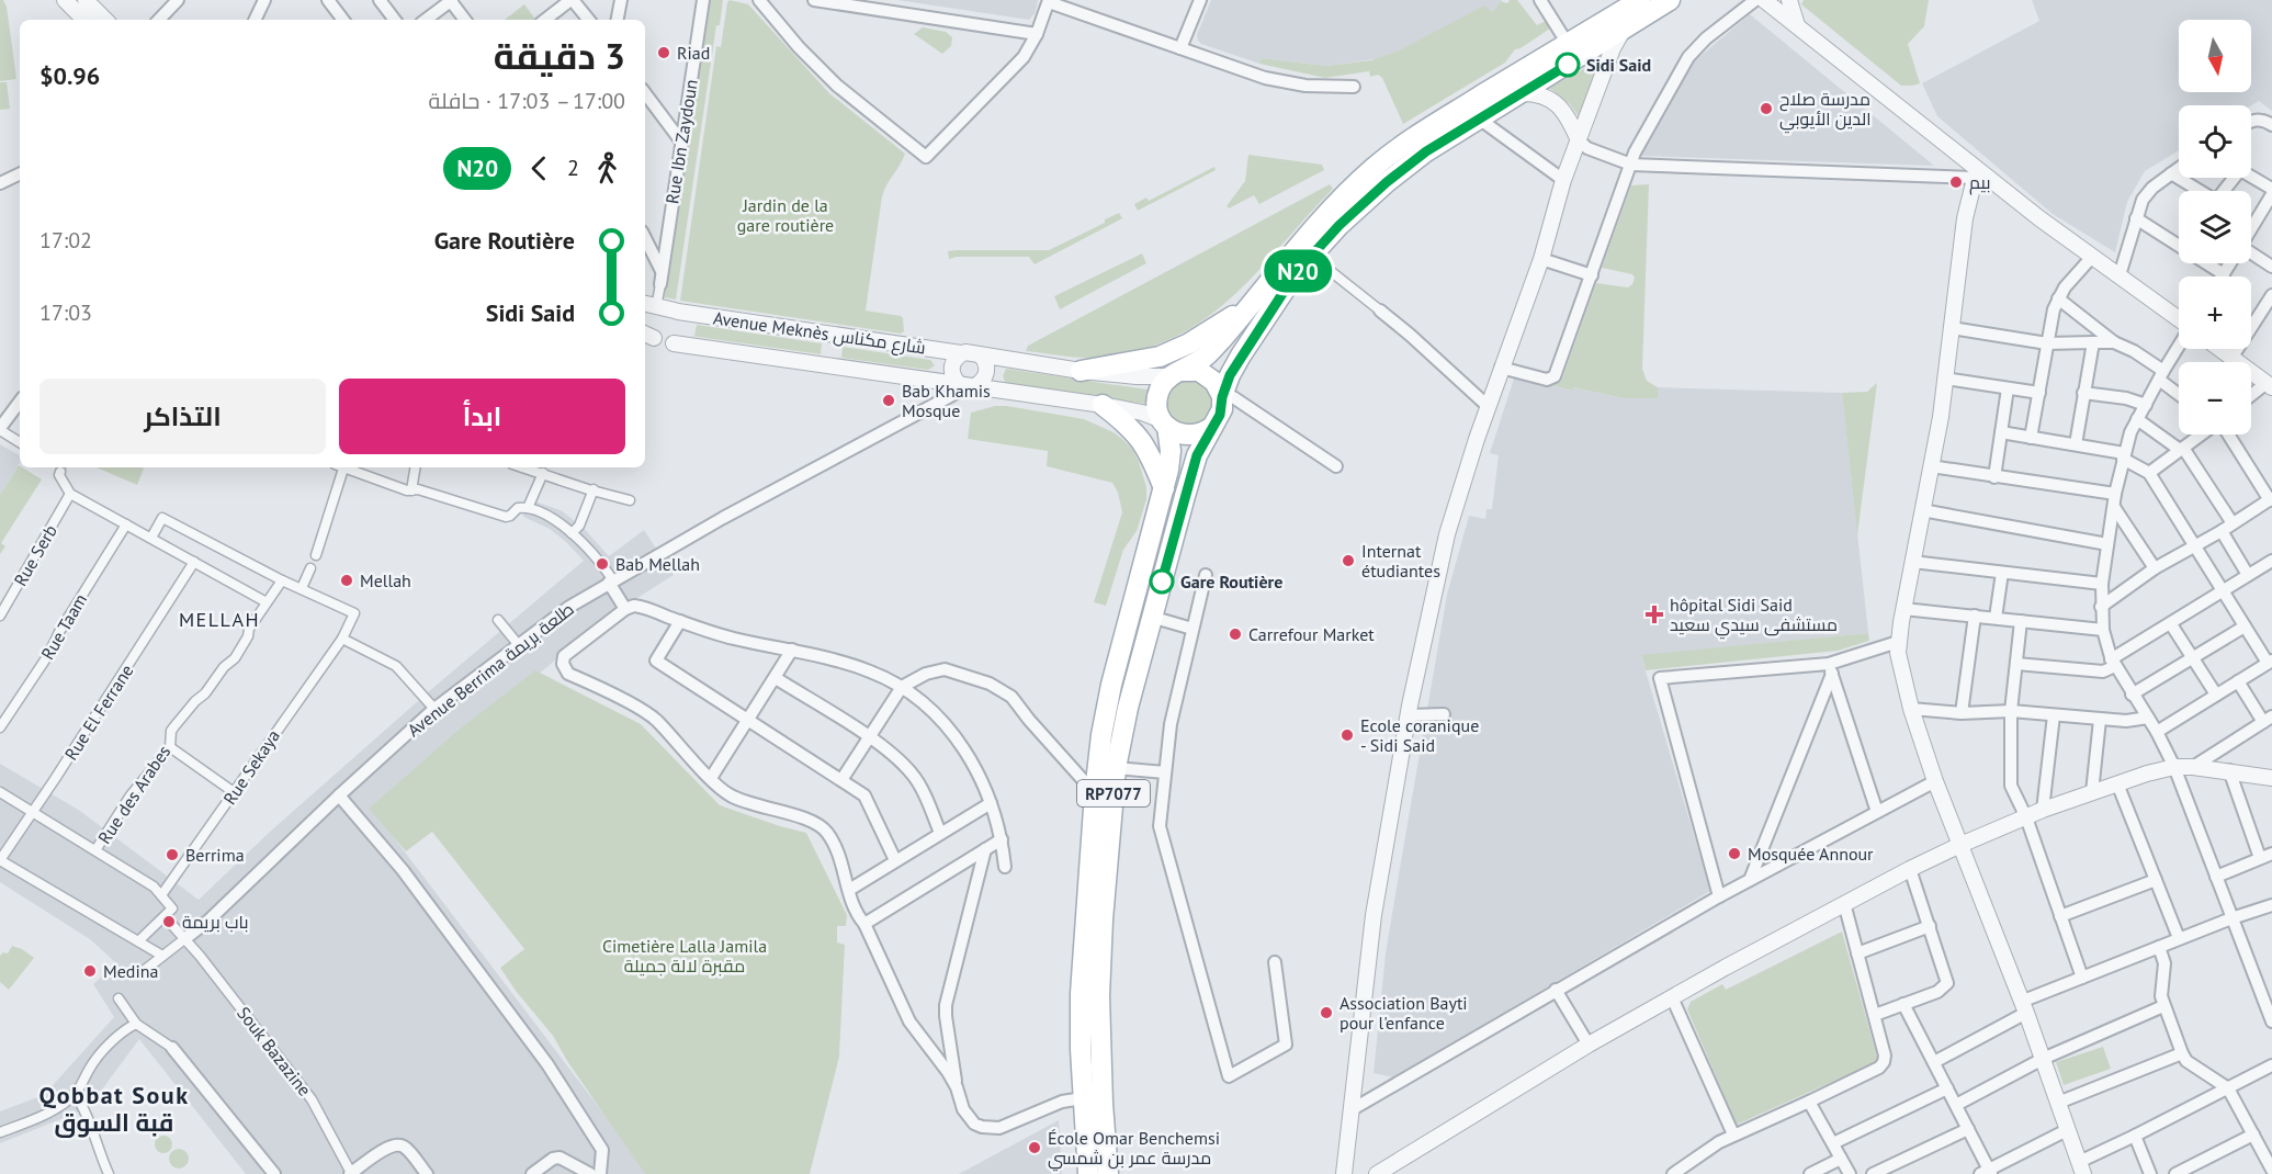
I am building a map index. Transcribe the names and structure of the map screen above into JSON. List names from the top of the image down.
{
  "streets": {
    "main road": ["RP7077"],
    "street": [
      "Rue Ibn Zaydoun",
      "Avenue Meknès شارع مكناس",
      "Rue Serb",
      "Rue Taam",
      "Avenue Berrima طلعة بريمة",
      "Rue El Ferrane",
      "Rue Sekaya",
      "Rue des Arabes",
      "Souk Bazazine"
    ]
  },
  "crossings": [
    ["Avenue Meknès شارع مكناس", "Avenue Berrima طلعة بريمة"],
    ["Avenue Meknès شارع مكناس", "RP7077"],
    ["Avenue Berrima طلعة بريمة", "Souk Bazazine"]
  ],
  "districts": ["MELLAH", "Qobbat Souk قبة السوق"],
  "parks": ["Jardin de la gare routière", "Cimetière Lalla Jamila مقبرة لالة جميلة"],
  "places": {
    "other": [
      "Riad",
      "Sidi Said",
      "مدرسة صلاح الدين الأيوبي",
      "بيم",
      "Bab Khamis Mosque",
      "Internat étudiantes",
      "Bab Mellah",
      "Mellah",
      "Gare Routière",
      "Carrefour Market",
      "Ecole coranique - Sidi Said",
      "Mosquée Annour",
      "Berrima",
      "باب بريمة",
      "Medina",
      "Association Bayti pour l'enfance",
      "École Omar Benchemsi مدرسة عمر بن شمسي"
    ],
    "health": ["hôpital Sidi Said مستشفى سيدي سعيد"]
  },
  "lines": ["bus line N20"],
  "north": "bottom",
  "page": {
    "on_map": "N20",
    "map_buttons": ["+", "−"],
    "heading": ["3 دقيقة", "17:00 – 17:03 · حافلة", "$0.96"],
    "legs": ["2", "N20"],
    "list": [
      {
        "name": "Gare Routière",
        "value": "17:02"
      },
      {
        "name": "Sidi Said",
        "value": "17:03"
      }
    ],
    "buttons": ["ابدأ", "التذاكر"]
  }
}
